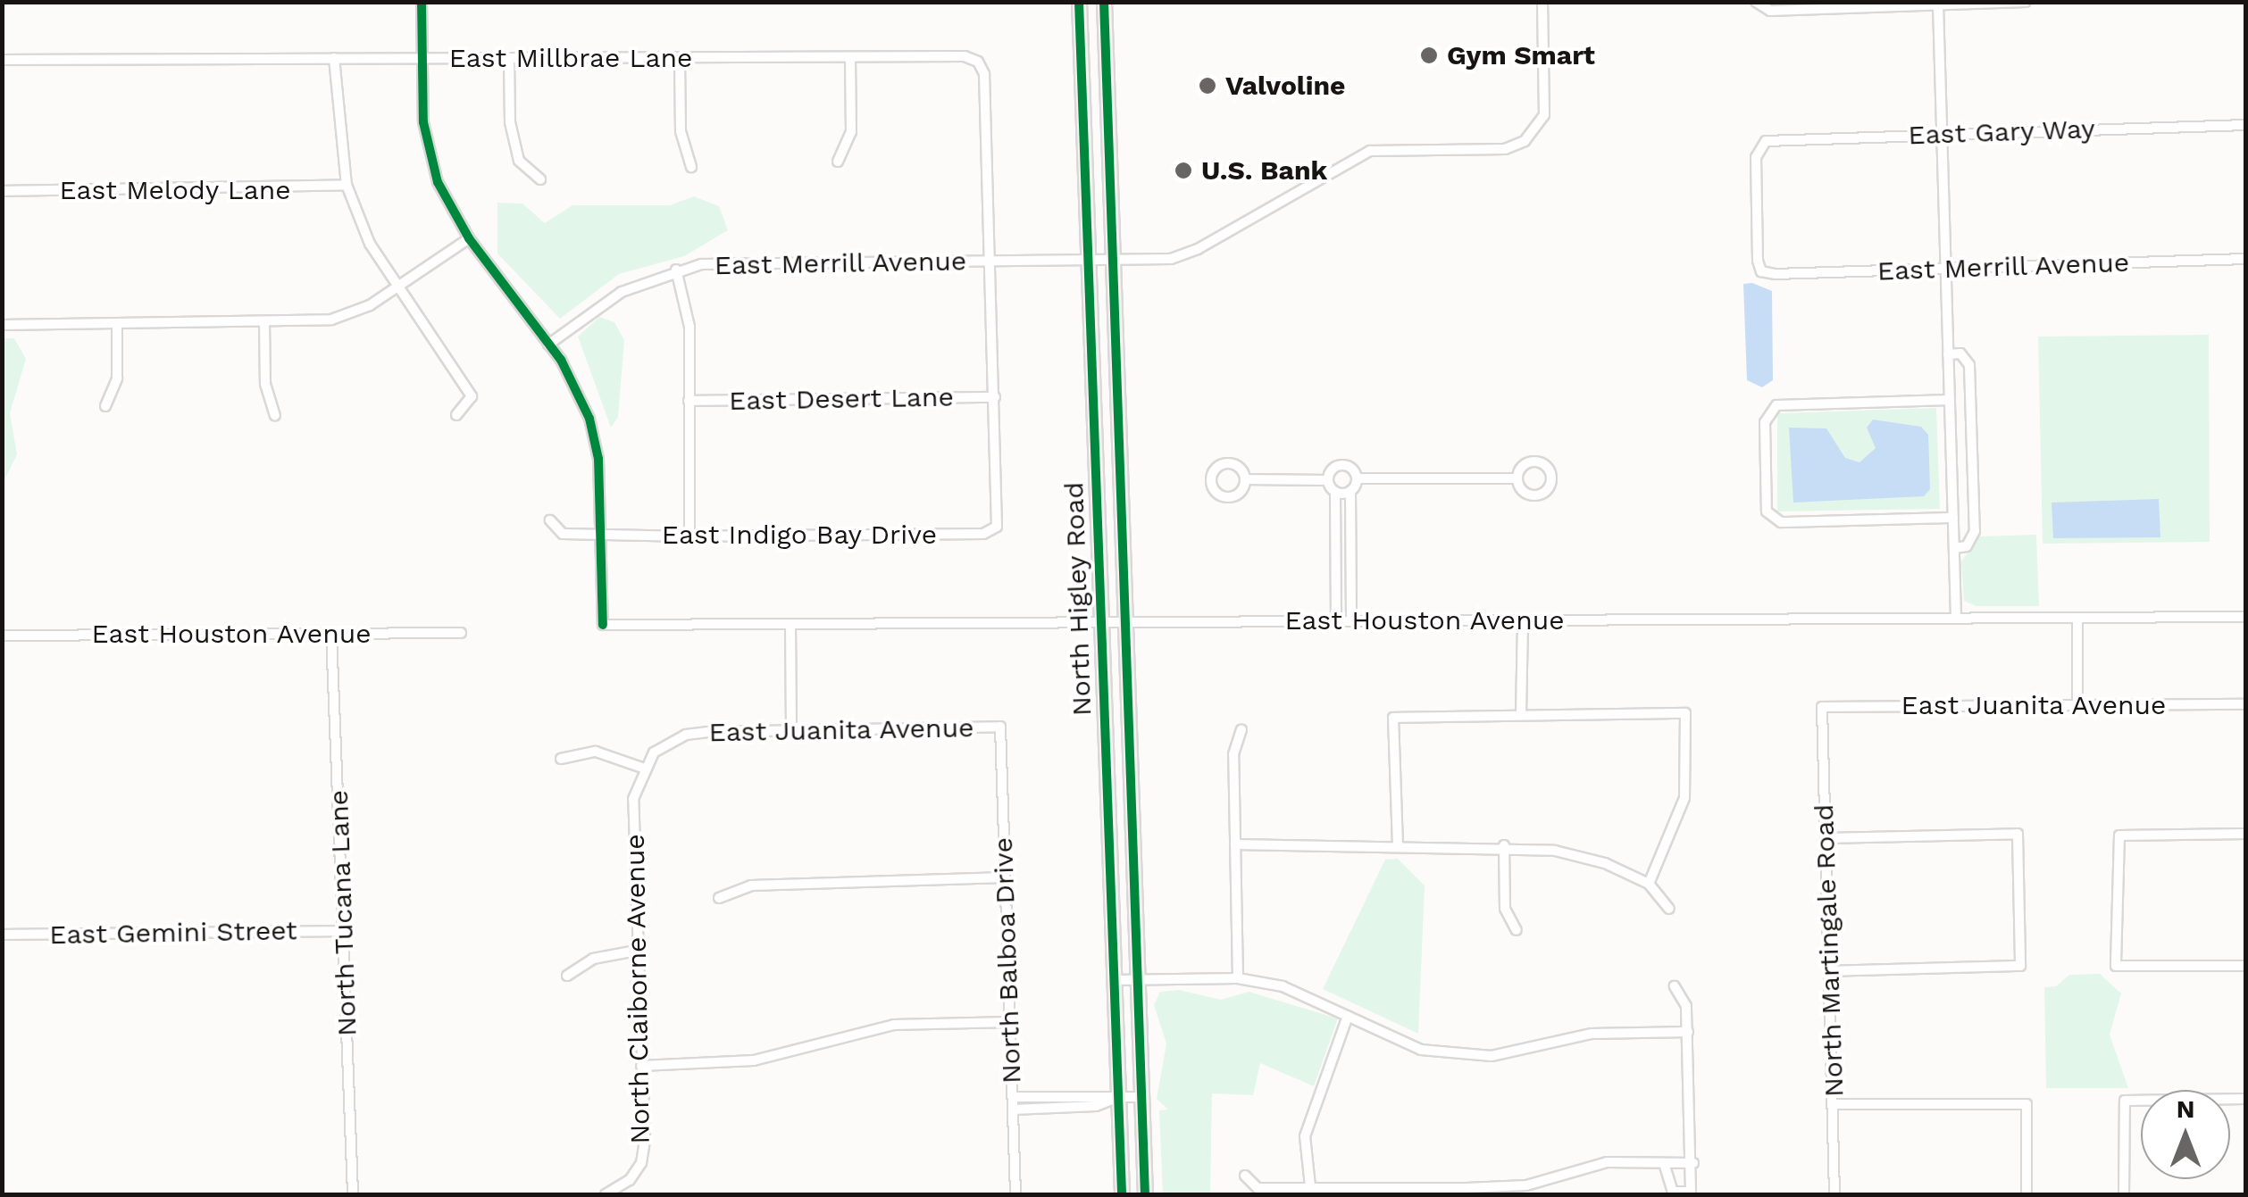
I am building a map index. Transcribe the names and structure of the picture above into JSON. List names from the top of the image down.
{
  "streets": {
    "main road": ["North Higley Road"],
    "street": [
      "East Millbrae Lane",
      "East Gary Way",
      "East Melody Lane",
      "East Merrill Avenue",
      "East Desert Lane",
      "East Indigo Bay Drive",
      "East Houston Avenue",
      "East Juanita Avenue",
      "North Tucana Lane",
      "East Gemini Street",
      "North Martingale Road",
      "North Balboa Drive",
      "North Claiborne Avenue"
    ]
  },
  "crossings": [
    ["East Millbrae Lane", "East Merrill Avenue"],
    ["East Gary Way", "East Merrill Avenue"],
    ["East Merrill Avenue", "North Higley Road"],
    ["East Desert Lane", "East Indigo Bay Drive"],
    ["East Indigo Bay Drive", "East Houston Avenue"],
    ["North Higley Road", "East Houston Avenue"],
    ["East Houston Avenue", "North Tucana Lane"],
    ["East Juanita Avenue", "North Martingale Road"],
    ["East Juanita Avenue", "North Balboa Drive"],
    ["East Juanita Avenue", "North Claiborne Avenue"],
    ["North Tucana Lane", "East Gemini Street"]
  ],
  "places": ["Gym Smart", "Valvoline", "U.S. Bank"],
  "north": "top"
}
